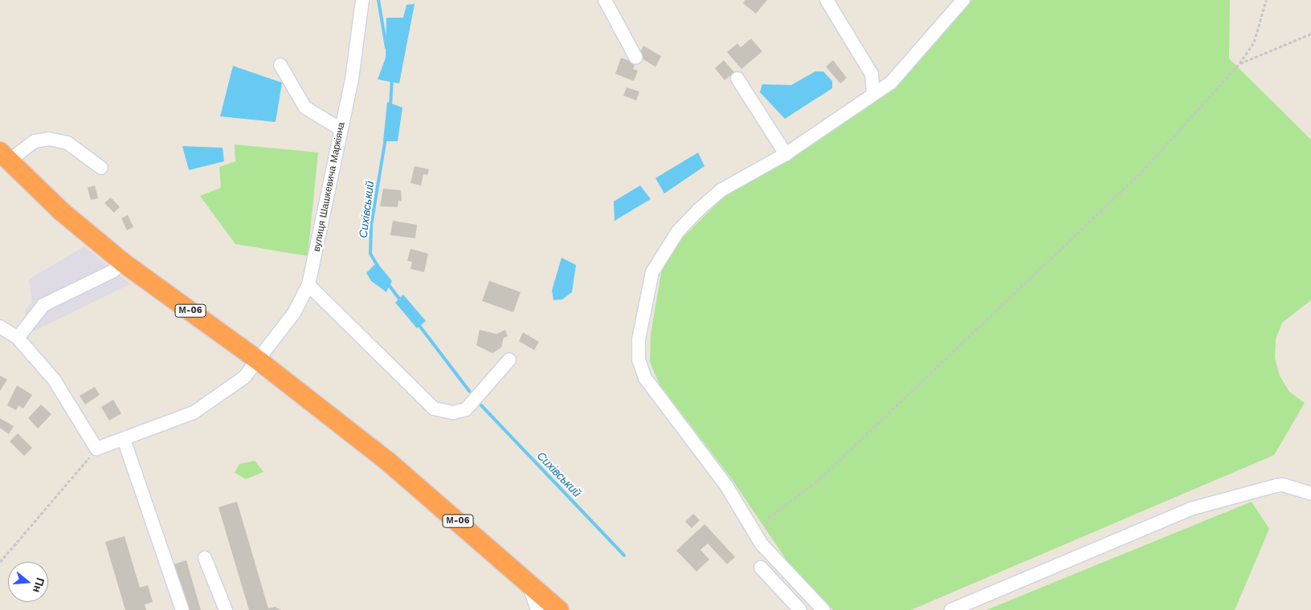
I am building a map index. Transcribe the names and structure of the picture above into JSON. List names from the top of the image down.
{
  "streets": {
    "highway": ["М-06"],
    "street": ["вулиця Шашкевича Маркіяна"]
  },
  "crossings": [
    ["вулиця Шашкевича Маркіяна", "М-06"]
  ],
  "water": ["Сихівський"],
  "north": "right"
}
